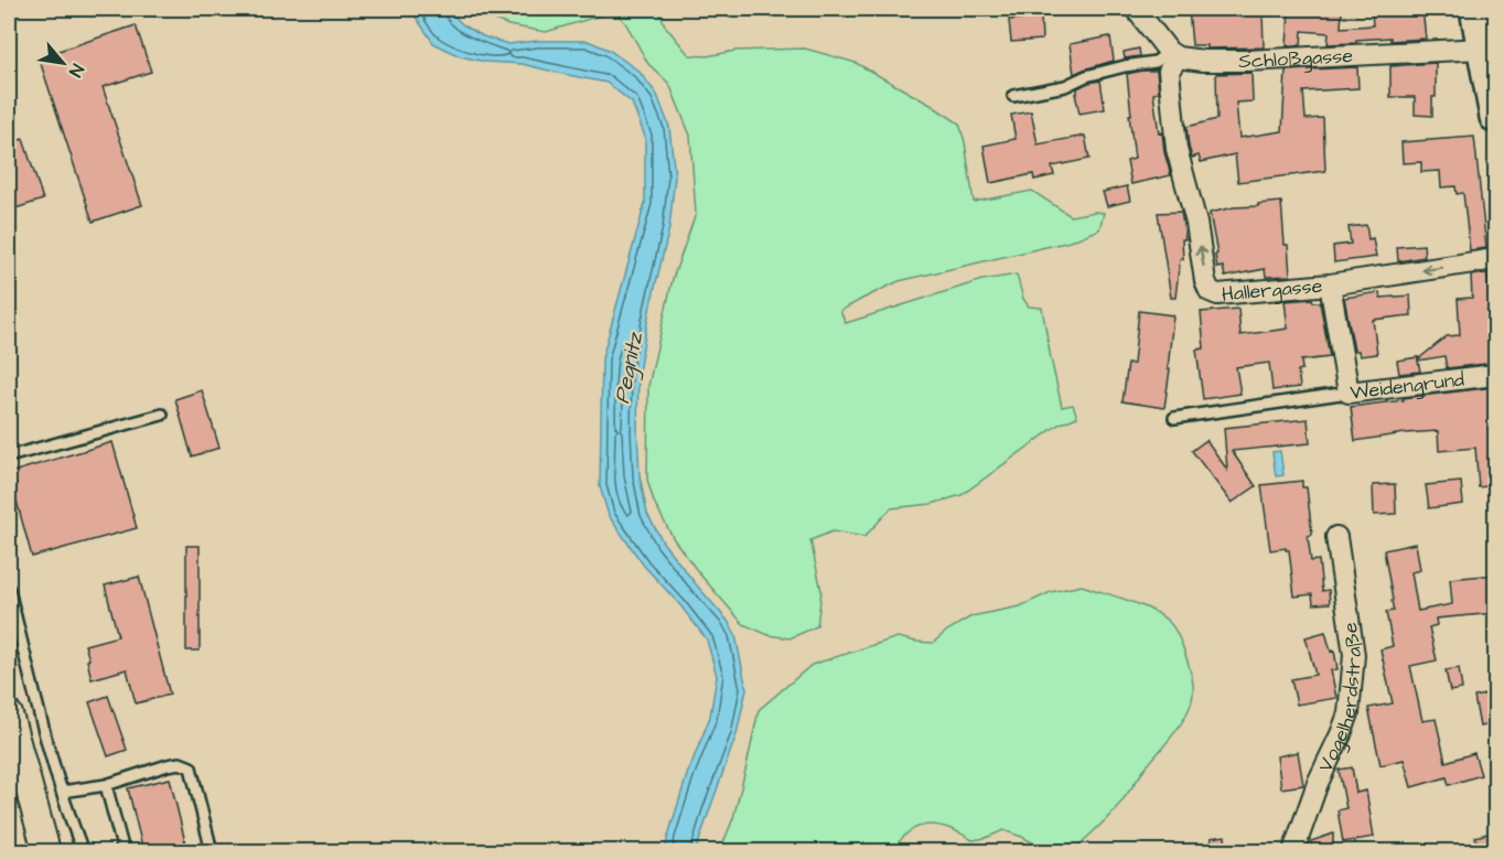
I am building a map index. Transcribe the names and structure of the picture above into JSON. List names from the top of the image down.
{
  "streets": {
    "street": [
      "Schloßgasse",
      "Hallergasse",
      "Weidengrund",
      "Vogelherdstraße"
    ]
  },
  "crossings": [
    ["Schloßgasse", "Hallergasse"],
    ["Hallergasse", "Weidengrund"]
  ],
  "water": ["Pegnitz"],
  "north": "bottom right"
}
